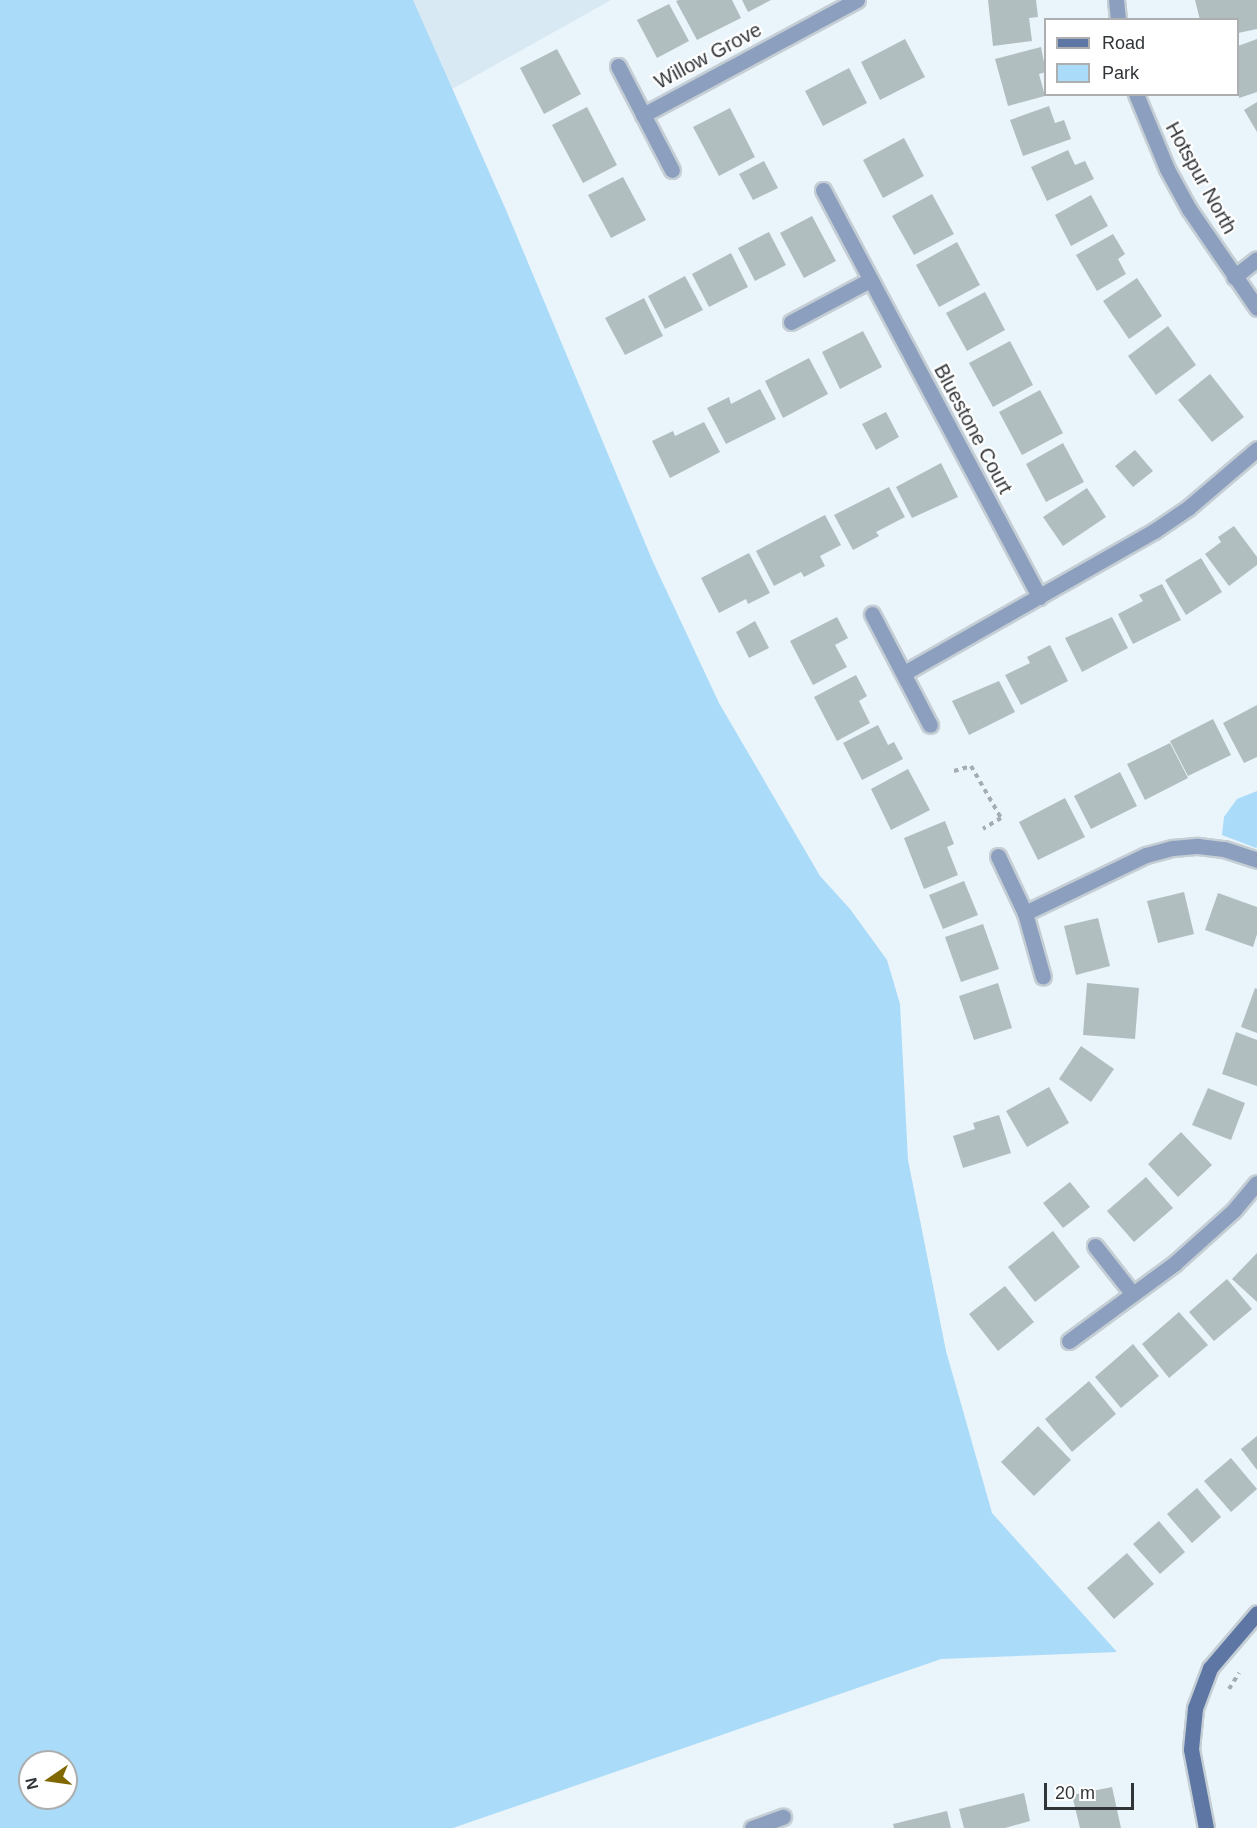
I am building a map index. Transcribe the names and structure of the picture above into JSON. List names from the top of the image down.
{
  "streets": {
    "street": ["Willow Grove", "Hotspur North", "Bluestone Court"]
  },
  "legend": ["Road", "Park"],
  "scale_bar": "20 m",
  "north": "left"
}
